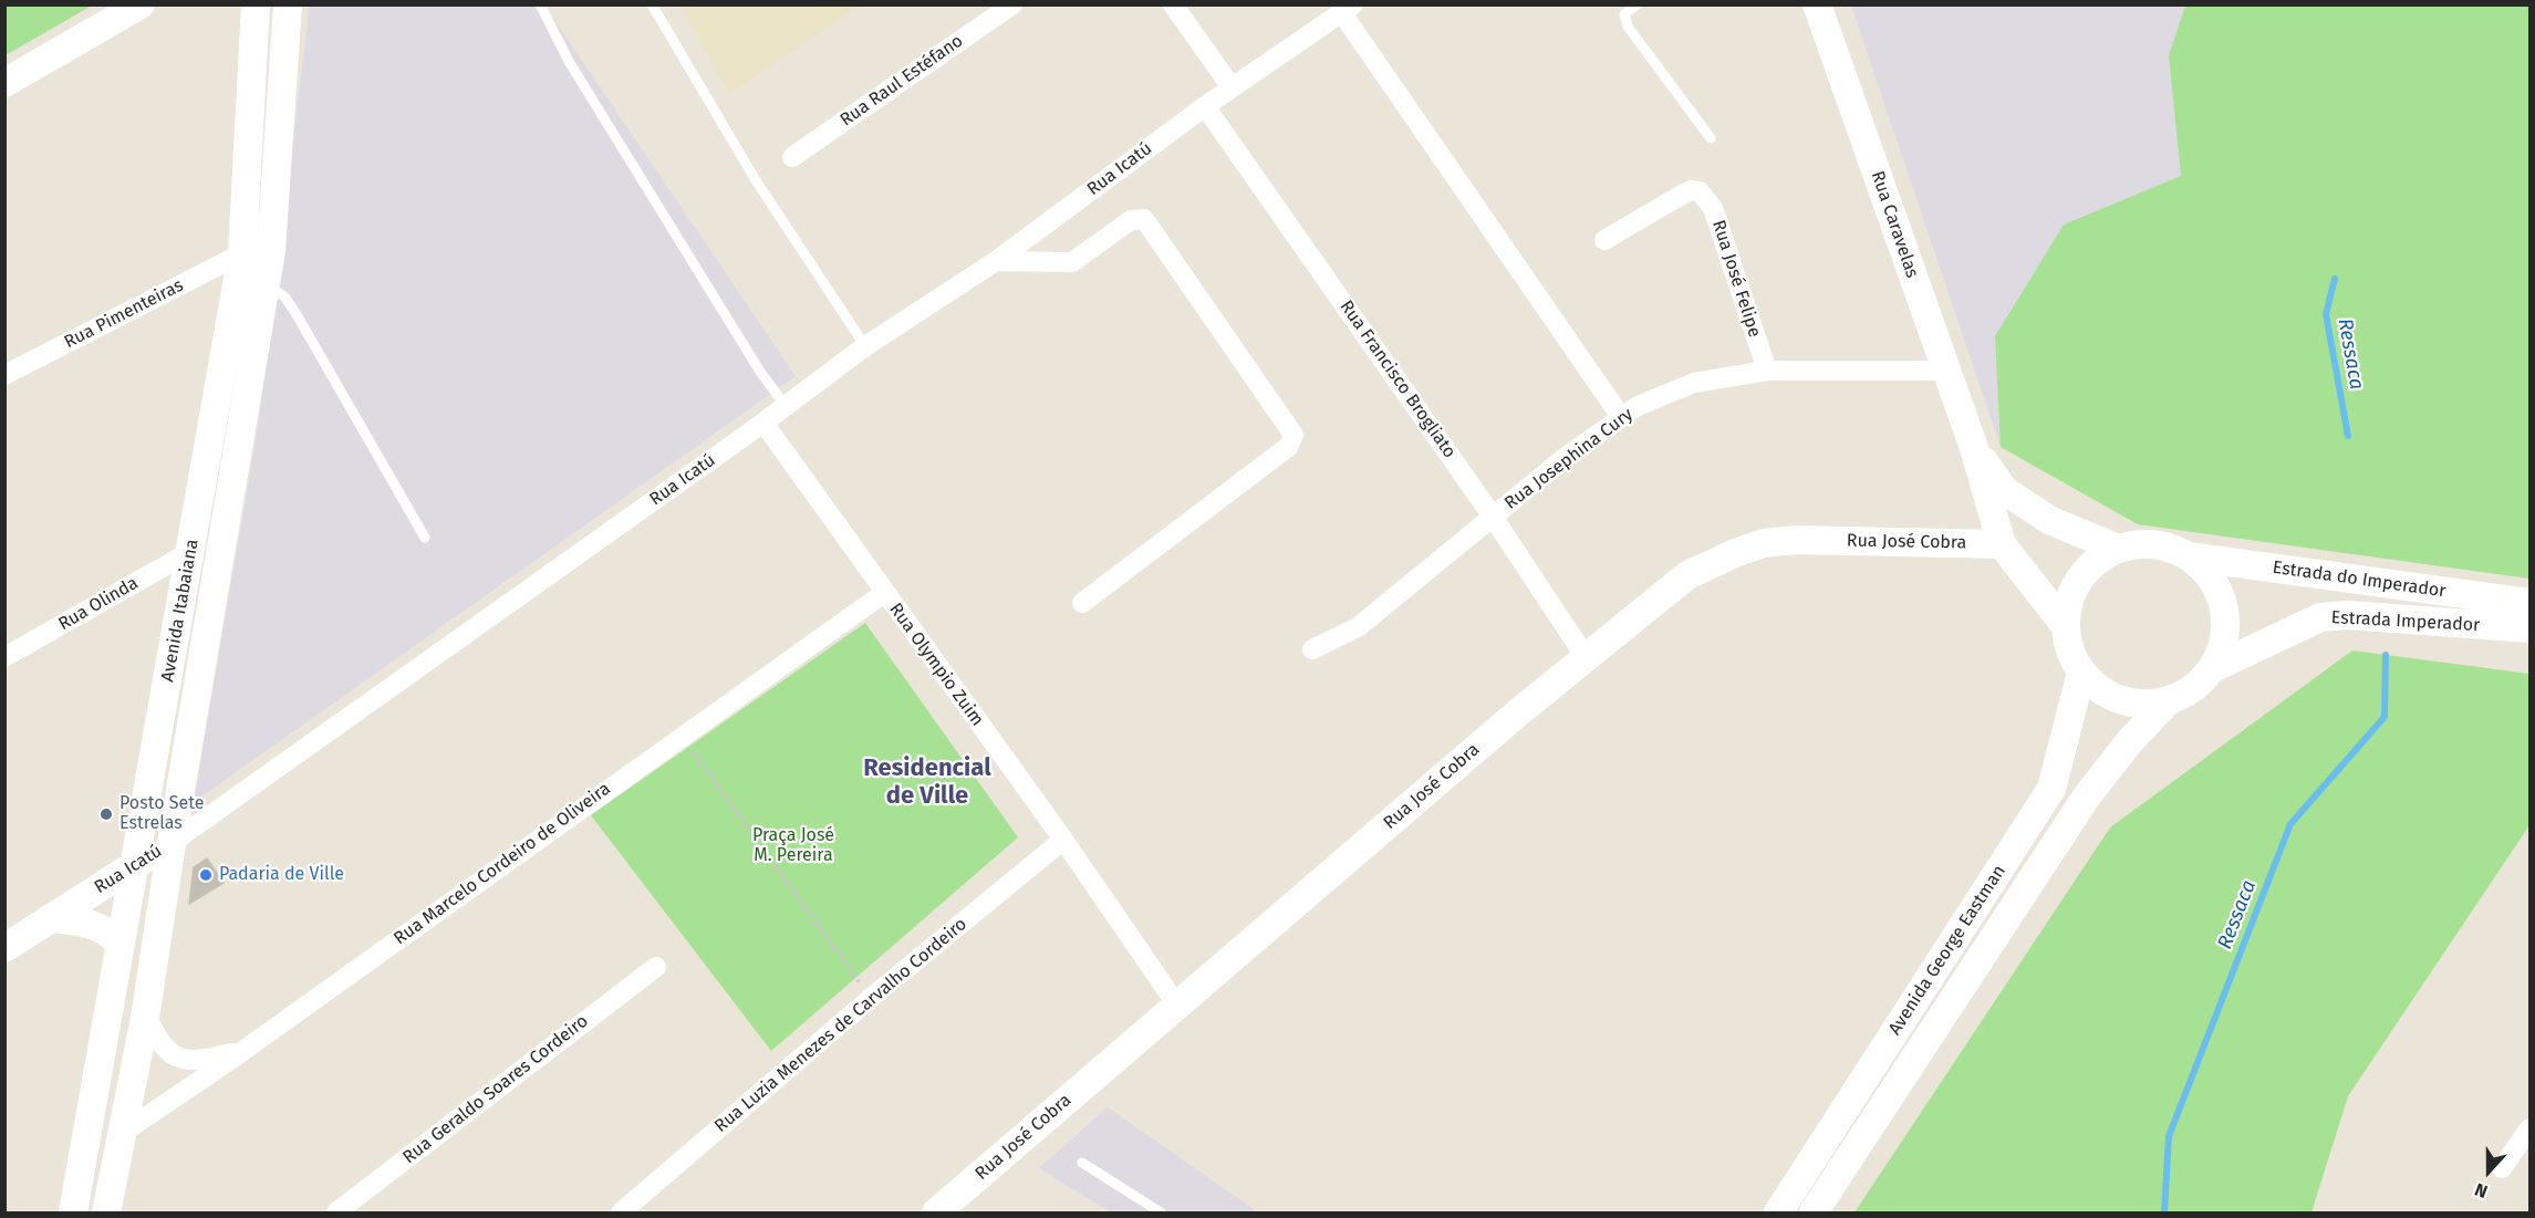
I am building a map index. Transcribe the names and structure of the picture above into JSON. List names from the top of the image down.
{
  "streets": {
    "street": [
      "Rua Raul Estéfano",
      "Rua Icatú",
      "Rua Caravelas",
      "Rua José Felipe",
      "Rua Pimenteiras",
      "Rua Francisco Brogliato",
      "Rua Josephina Cury",
      "Rua José Cobra",
      "Estrada do Imperador",
      "Rua Olinda",
      "Avenida Itabaiana",
      "Estrada Imperador",
      "Rua Olympio Zuim",
      "Rua Marcelo Cordeiro de Oliveira",
      "Avenida George Eastman",
      "Rua Luzia Menezes de Carvalho Cordeiro",
      "Rua Geraldo Soares Cordeiro"
    ]
  },
  "crossings": [
    ["Rua Icatú", "Rua Francisco Brogliato"],
    ["Rua Icatú", "Avenida Itabaiana"],
    ["Rua Icatú", "Rua Olympio Zuim"],
    ["Rua Caravelas", "Rua Josephina Cury"],
    ["Rua José Felipe", "Rua Josephina Cury"],
    ["Rua Pimenteiras", "Avenida Itabaiana"],
    ["Rua Francisco Brogliato", "Rua Josephina Cury"],
    ["Rua Francisco Brogliato", "Rua José Cobra"],
    ["Rua José Cobra", "Rua Olympio Zuim"],
    ["Estrada do Imperador", "Estrada Imperador"],
    ["Estrada do Imperador", "Avenida George Eastman"],
    ["Rua Olinda", "Avenida Itabaiana"],
    ["Avenida Itabaiana", "Rua Marcelo Cordeiro de Oliveira"],
    ["Estrada Imperador", "Avenida George Eastman"],
    ["Rua Olympio Zuim", "Rua Marcelo Cordeiro de Oliveira"],
    ["Rua Olympio Zuim", "Rua Luzia Menezes de Carvalho Cordeiro"]
  ],
  "districts": ["Residencial de Ville"],
  "water": ["Ressaca"],
  "parks": ["Praça José M. Pereira"],
  "places": ["Posto Sete Estrelas", "Padaria de Ville"],
  "north": "bottom"
}
